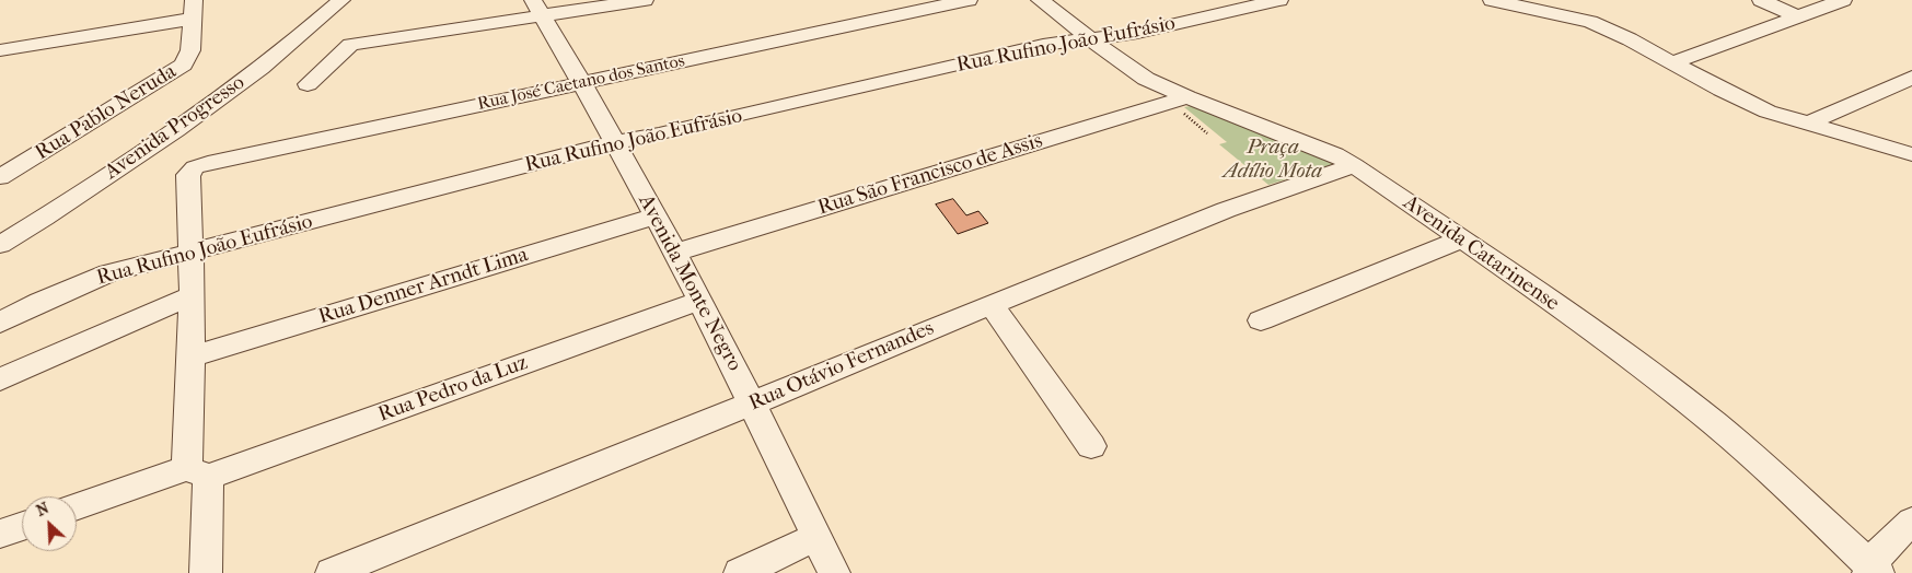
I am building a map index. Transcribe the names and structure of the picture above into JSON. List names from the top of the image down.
{
  "streets": {
    "street": [
      "Rua Rufino João Eufrásio",
      "Rua José Caetano dos Santos",
      "Rua Pablo Neruda",
      "Avenida Progresso",
      "Rua São Francisco de Assis",
      "Avenida Catarinense",
      "Avenida Monte Negro",
      "Rua Denner Arndt Lima",
      "Rua Otávio Fernandes",
      "Rua Pedro da Luz"
    ]
  },
  "crossings": [
    ["Rua Rufino João Eufrásio", "Rua José Caetano dos Santos"],
    ["Rua Rufino João Eufrásio", "Avenida Catarinense"],
    ["Rua Rufino João Eufrásio", "Avenida Monte Negro"],
    ["Rua José Caetano dos Santos", "Avenida Monte Negro"],
    ["Rua São Francisco de Assis", "Avenida Catarinense"],
    ["Rua São Francisco de Assis", "Avenida Monte Negro"],
    ["Avenida Catarinense", "Rua Otávio Fernandes"],
    ["Avenida Monte Negro", "Rua Denner Arndt Lima"],
    ["Avenida Monte Negro", "Rua Otávio Fernandes"],
    ["Avenida Monte Negro", "Rua Pedro da Luz"]
  ],
  "parks": ["Praça Adílio Mota"],
  "north": "top left"
}
